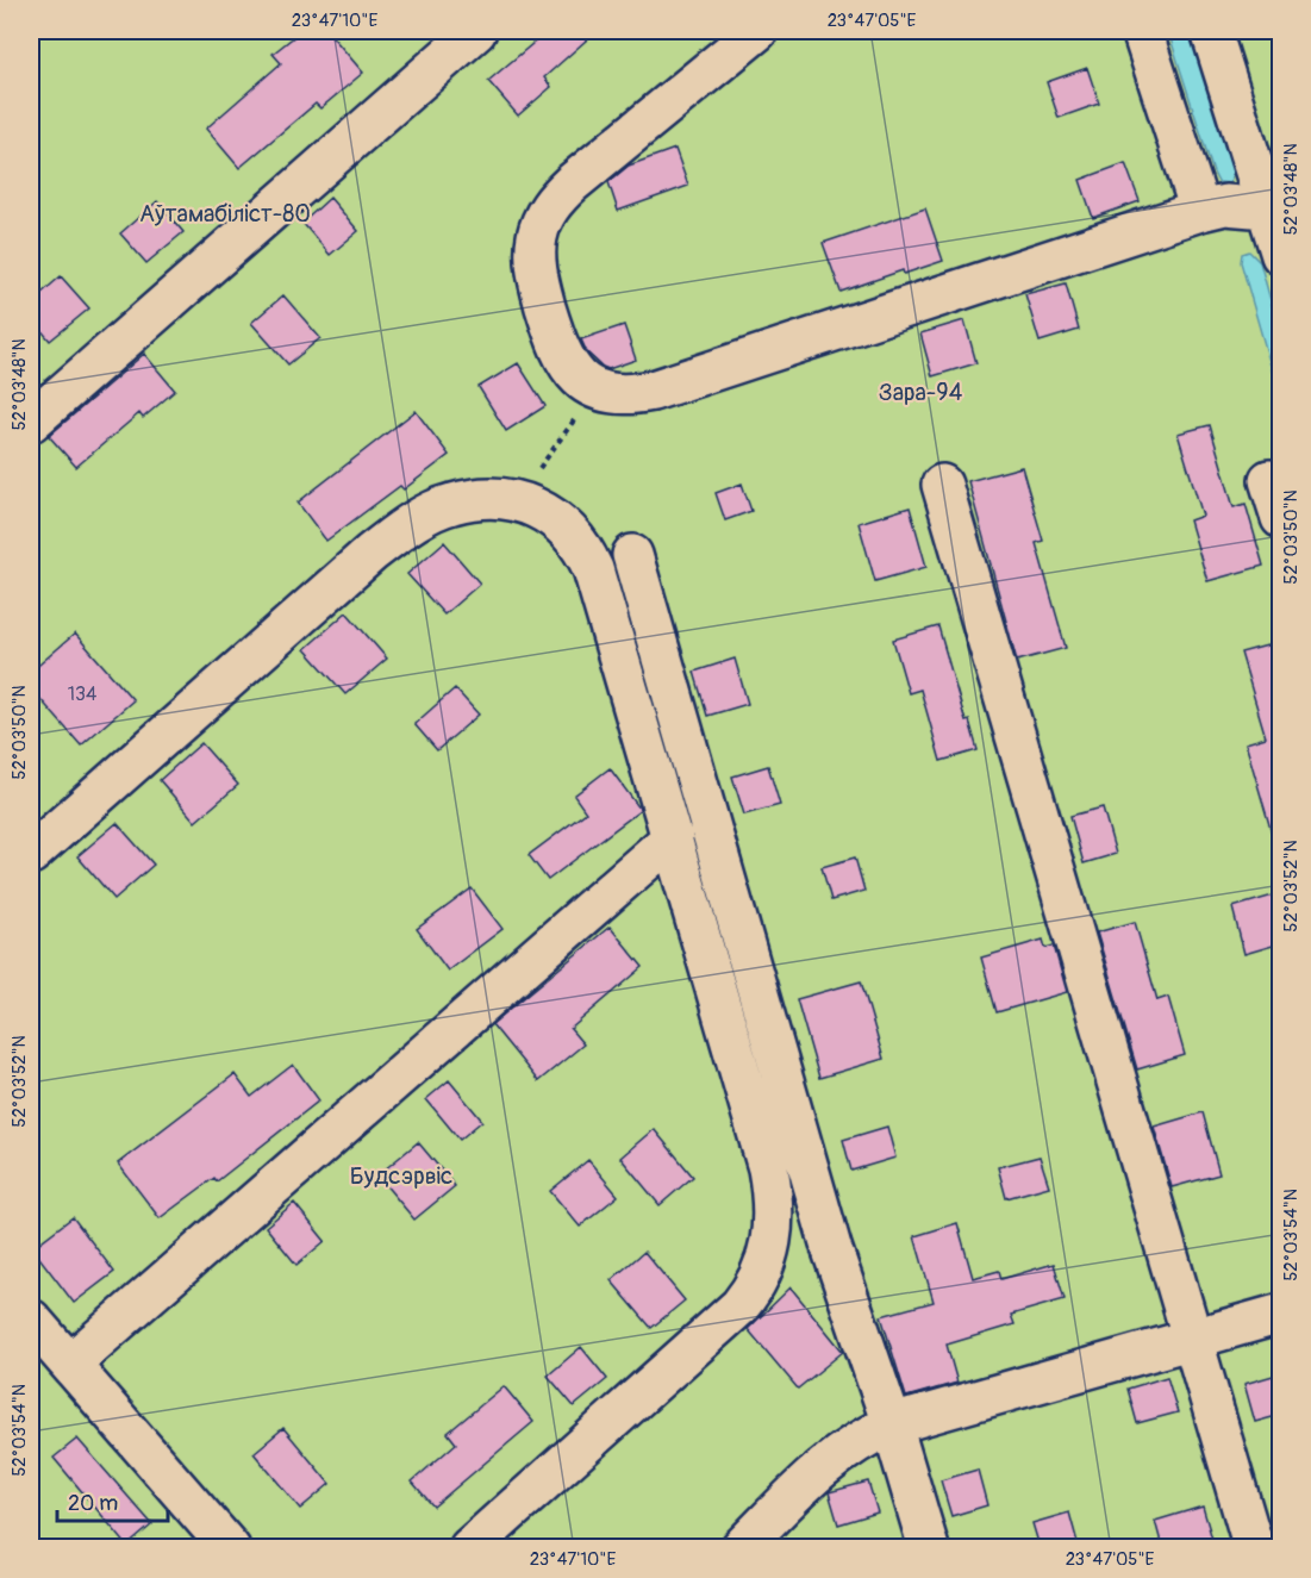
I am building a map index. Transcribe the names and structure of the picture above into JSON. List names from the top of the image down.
{
  "parks": ["Аўтамабіліст-80", "Зара-94", "Будсэрвіс"],
  "house_numbers": ["134"],
  "scale_bar": "20 m",
  "coordinates": [
    "23°47'10\"E",
    "23°47'05\"E",
    "52°03'48\"N",
    "52°03'50\"N",
    "52°03'52\"N",
    "52°03'54\"N"
  ]
}
